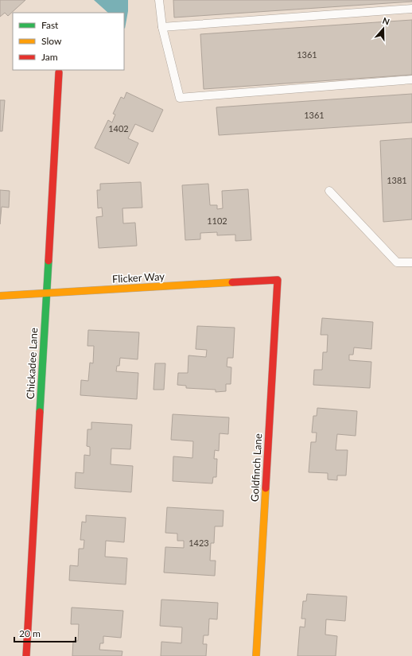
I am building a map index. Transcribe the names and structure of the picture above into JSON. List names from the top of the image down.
{
  "streets": {
    "street": ["Flicker Way", "Chickadee Lane", "Goldfinch Lane"]
  },
  "crossings": [
    ["Flicker Way", "Chickadee Lane"],
    ["Flicker Way", "Goldfinch Lane"]
  ],
  "house_numbers": [
    "1361",
    "1361",
    "1402",
    "1381",
    "1102",
    "1423"
  ],
  "legend": ["Fast", "Slow", "Jam"],
  "scale_bar": "20 m",
  "north": "top"
}
